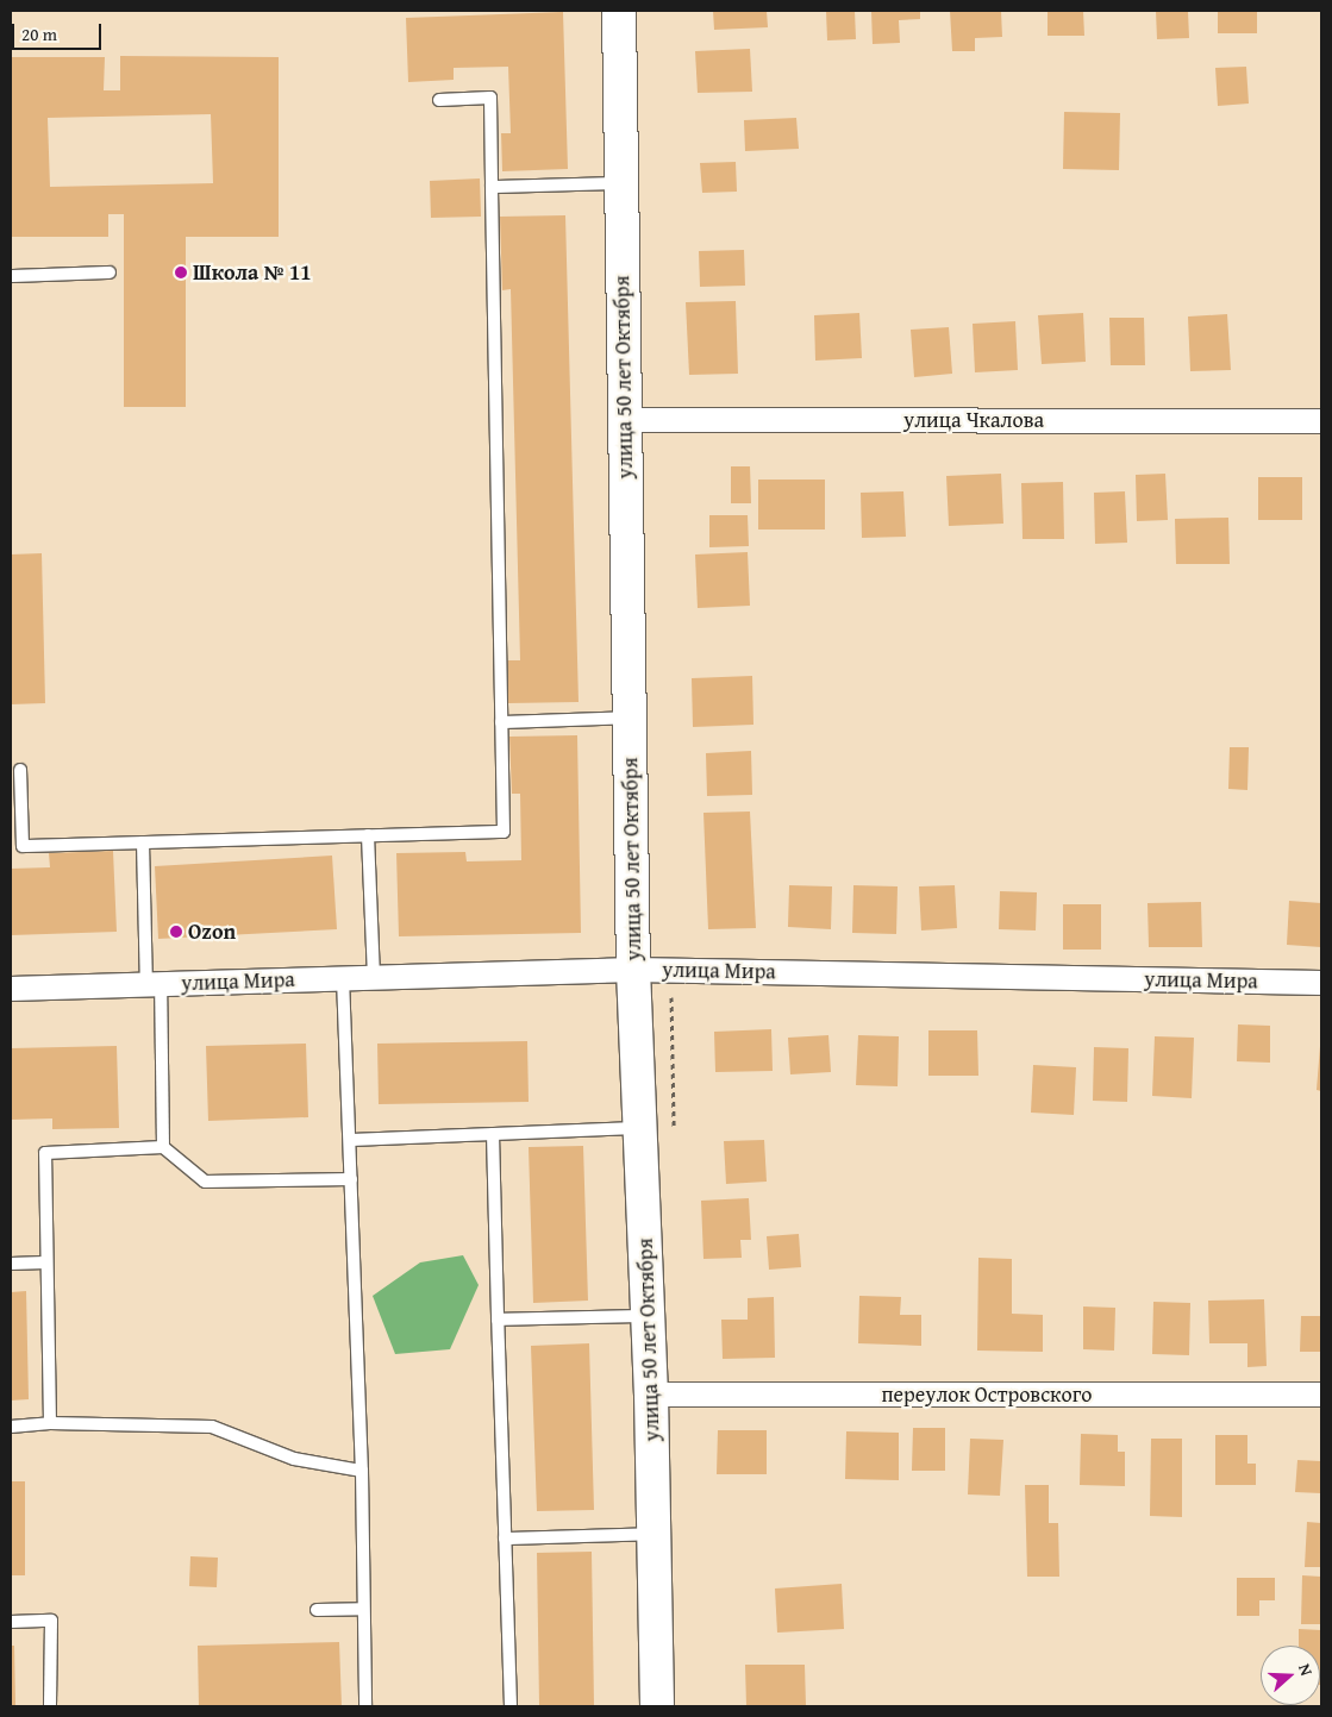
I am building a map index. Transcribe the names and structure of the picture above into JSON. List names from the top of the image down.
{
  "streets": {
    "main road": ["улица 50 лет Октября"],
    "street": ["улица Чкалова", "улица Мира", "переулок Островского"]
  },
  "crossings": [
    ["улица 50 лет Октября", "улица Чкалова"],
    ["улица 50 лет Октября", "улица Мира"],
    ["улица 50 лет Октября", "переулок Островского"]
  ],
  "places": ["Школа № 11", "Ozon"],
  "scale_bar": "20 m",
  "north": "right"
}
